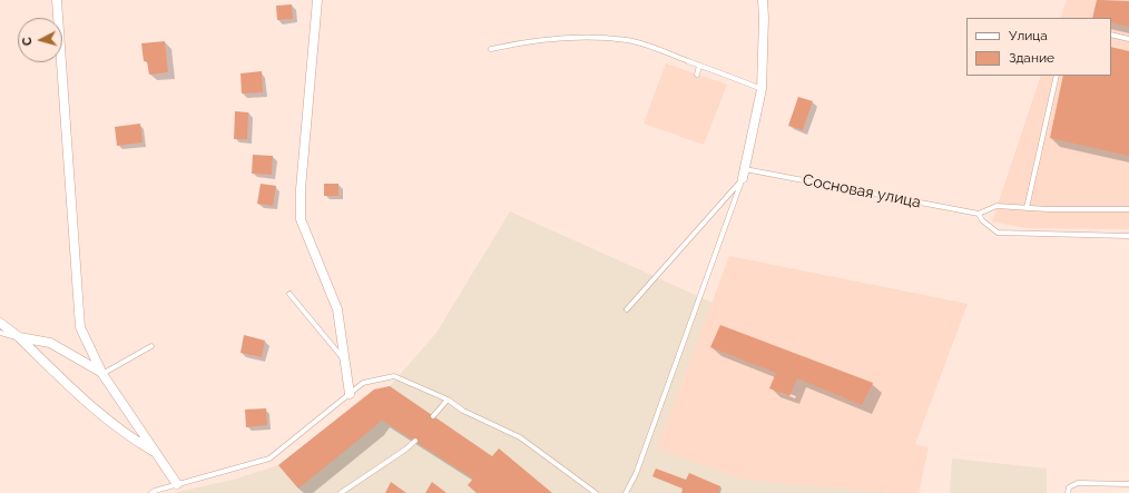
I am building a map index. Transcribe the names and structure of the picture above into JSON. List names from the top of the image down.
{
  "streets": {
    "lane": ["Сосновая улица"]
  },
  "legend": ["Улица", "Здание"],
  "north": "left"
}
